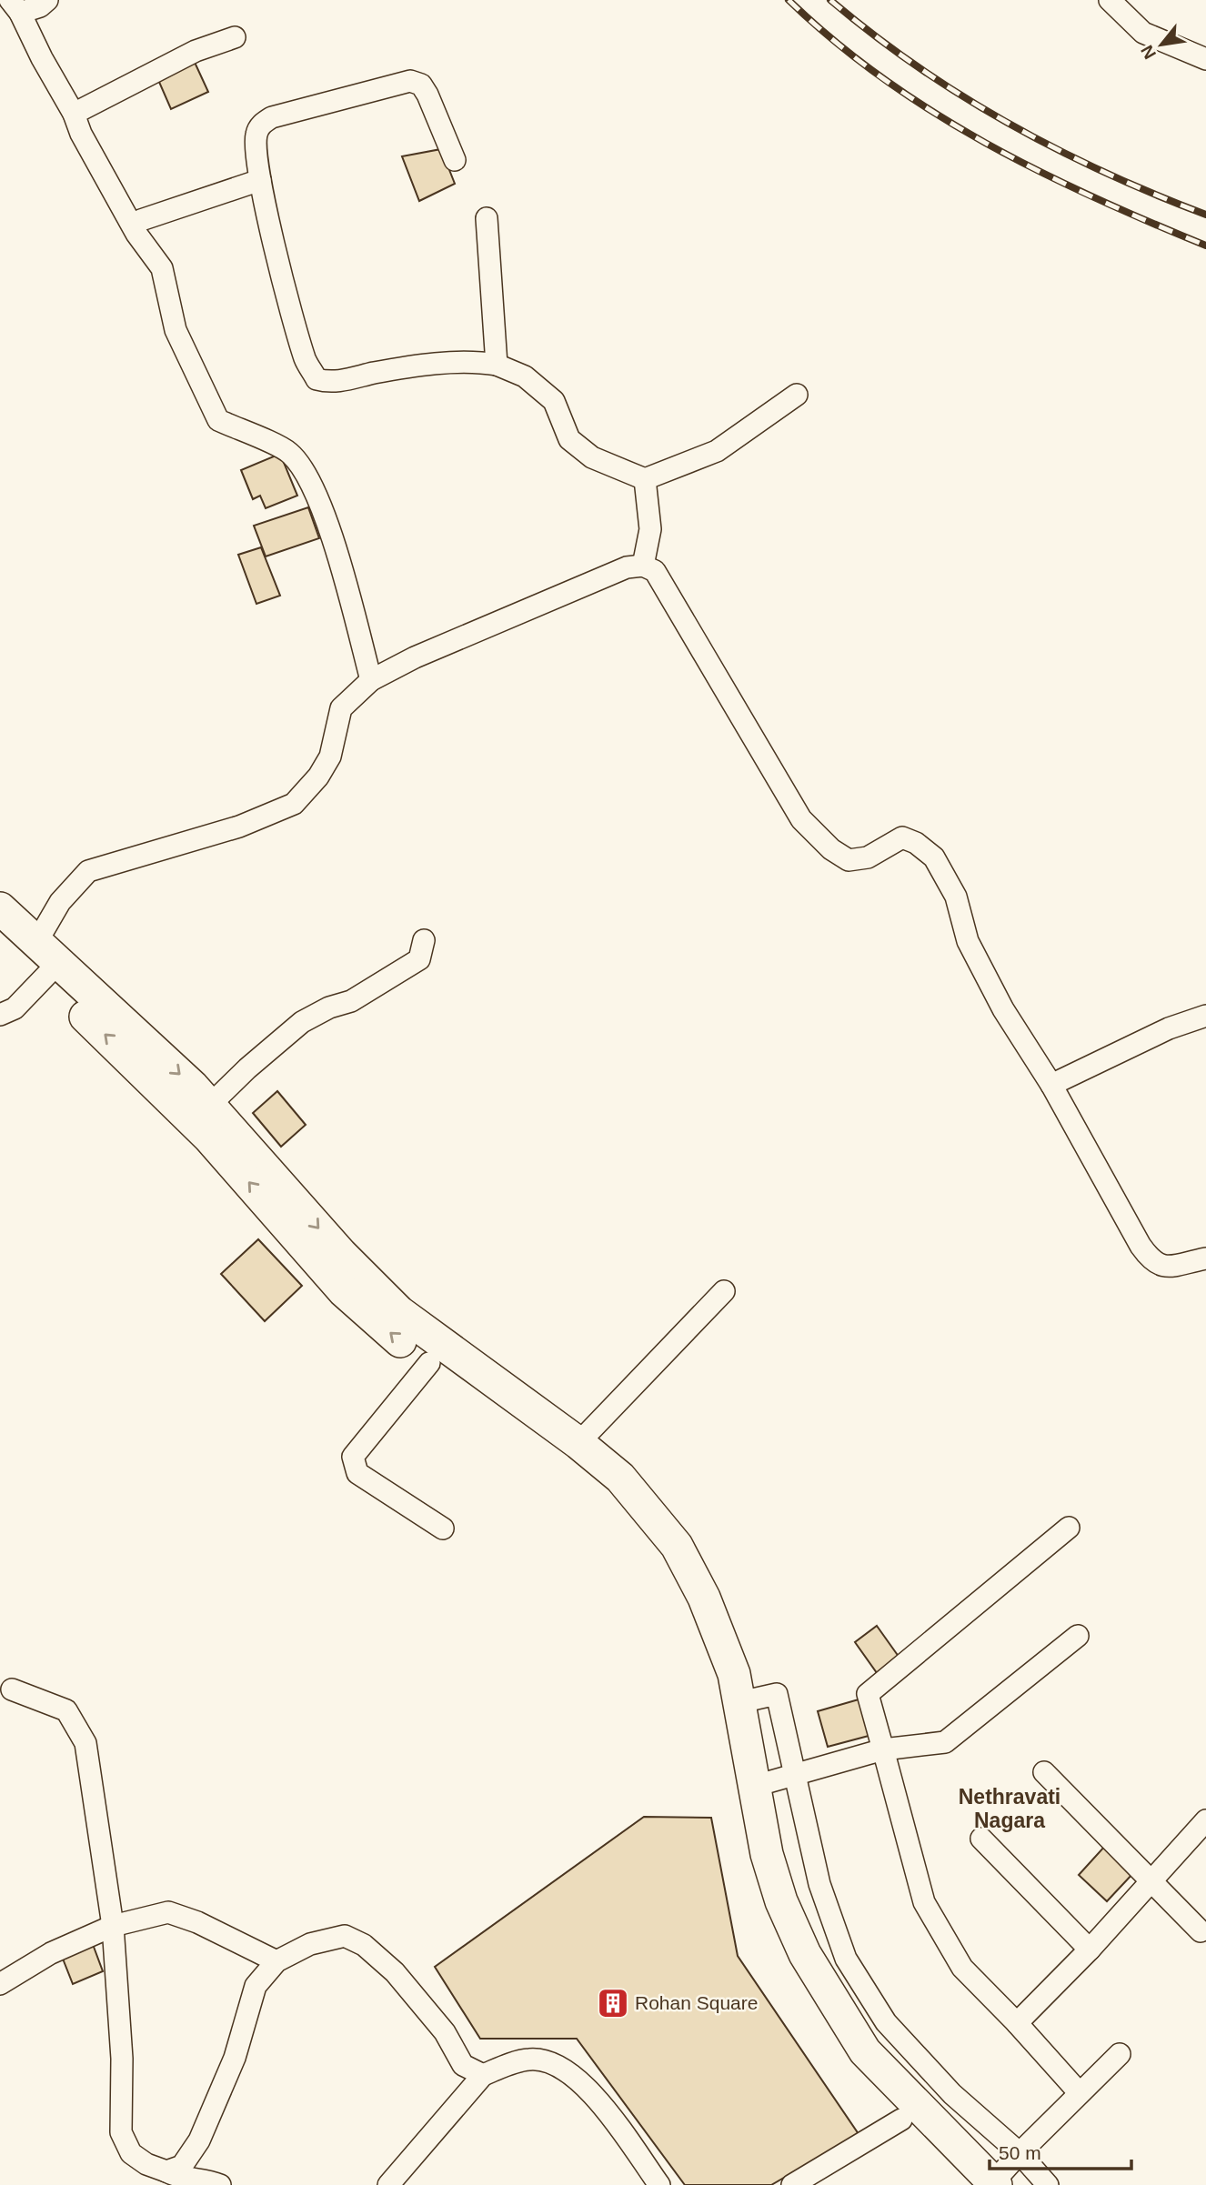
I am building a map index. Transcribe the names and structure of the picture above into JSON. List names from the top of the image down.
{
  "districts": ["Nethravati Nagara"],
  "places": {
    "building": ["Rohan Square"]
  },
  "scale_bar": "50 m",
  "north": "bottom left"
}
